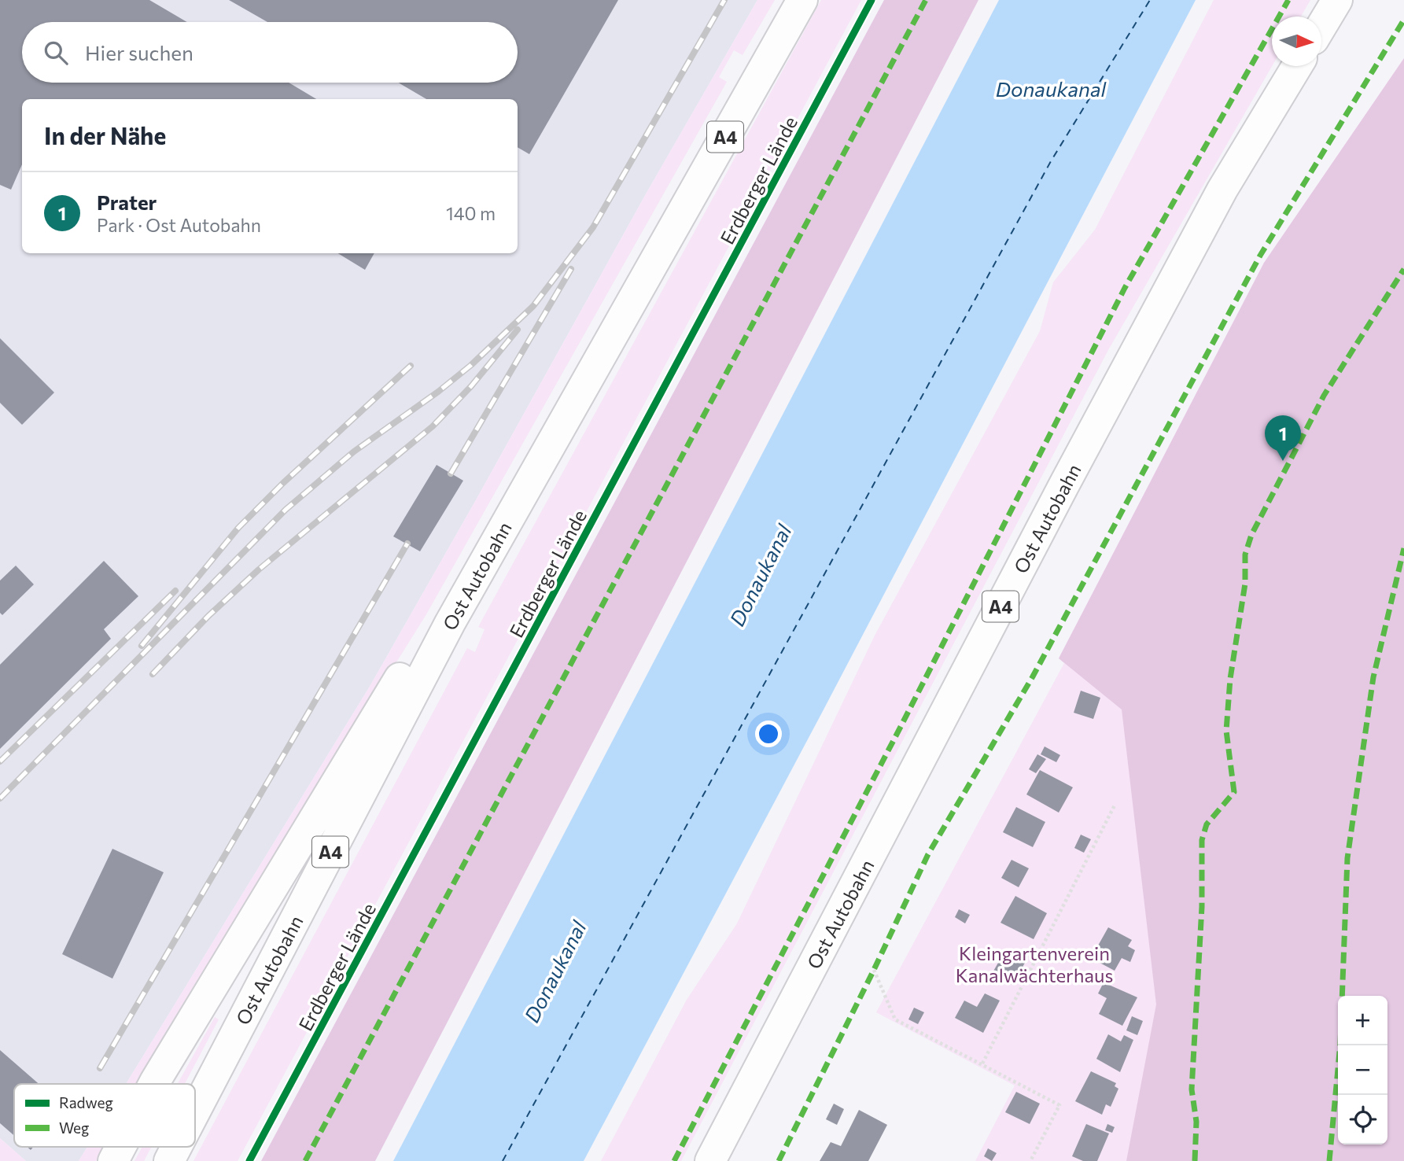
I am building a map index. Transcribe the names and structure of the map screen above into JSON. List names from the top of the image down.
{
  "streets": {
    "highway": ["A4", "Ost Autobahn"],
    "cycle path": ["Erdberger Lände"]
  },
  "water": ["Donaukanal"],
  "parks": ["Kleingartenverein Kanalwächterhaus"],
  "legend": ["Radweg", "Weg"],
  "north": "right",
  "page": {
    "search": "Hier suchen",
    "heading": "In der Nähe",
    "list": [
      {
        "mark": "1",
        "name": "Prater",
        "note": "Park · Ost Autobahn",
        "value": "140 m"
      }
    ],
    "pins": "1",
    "map_buttons": ["+", "−"]
  }
}
